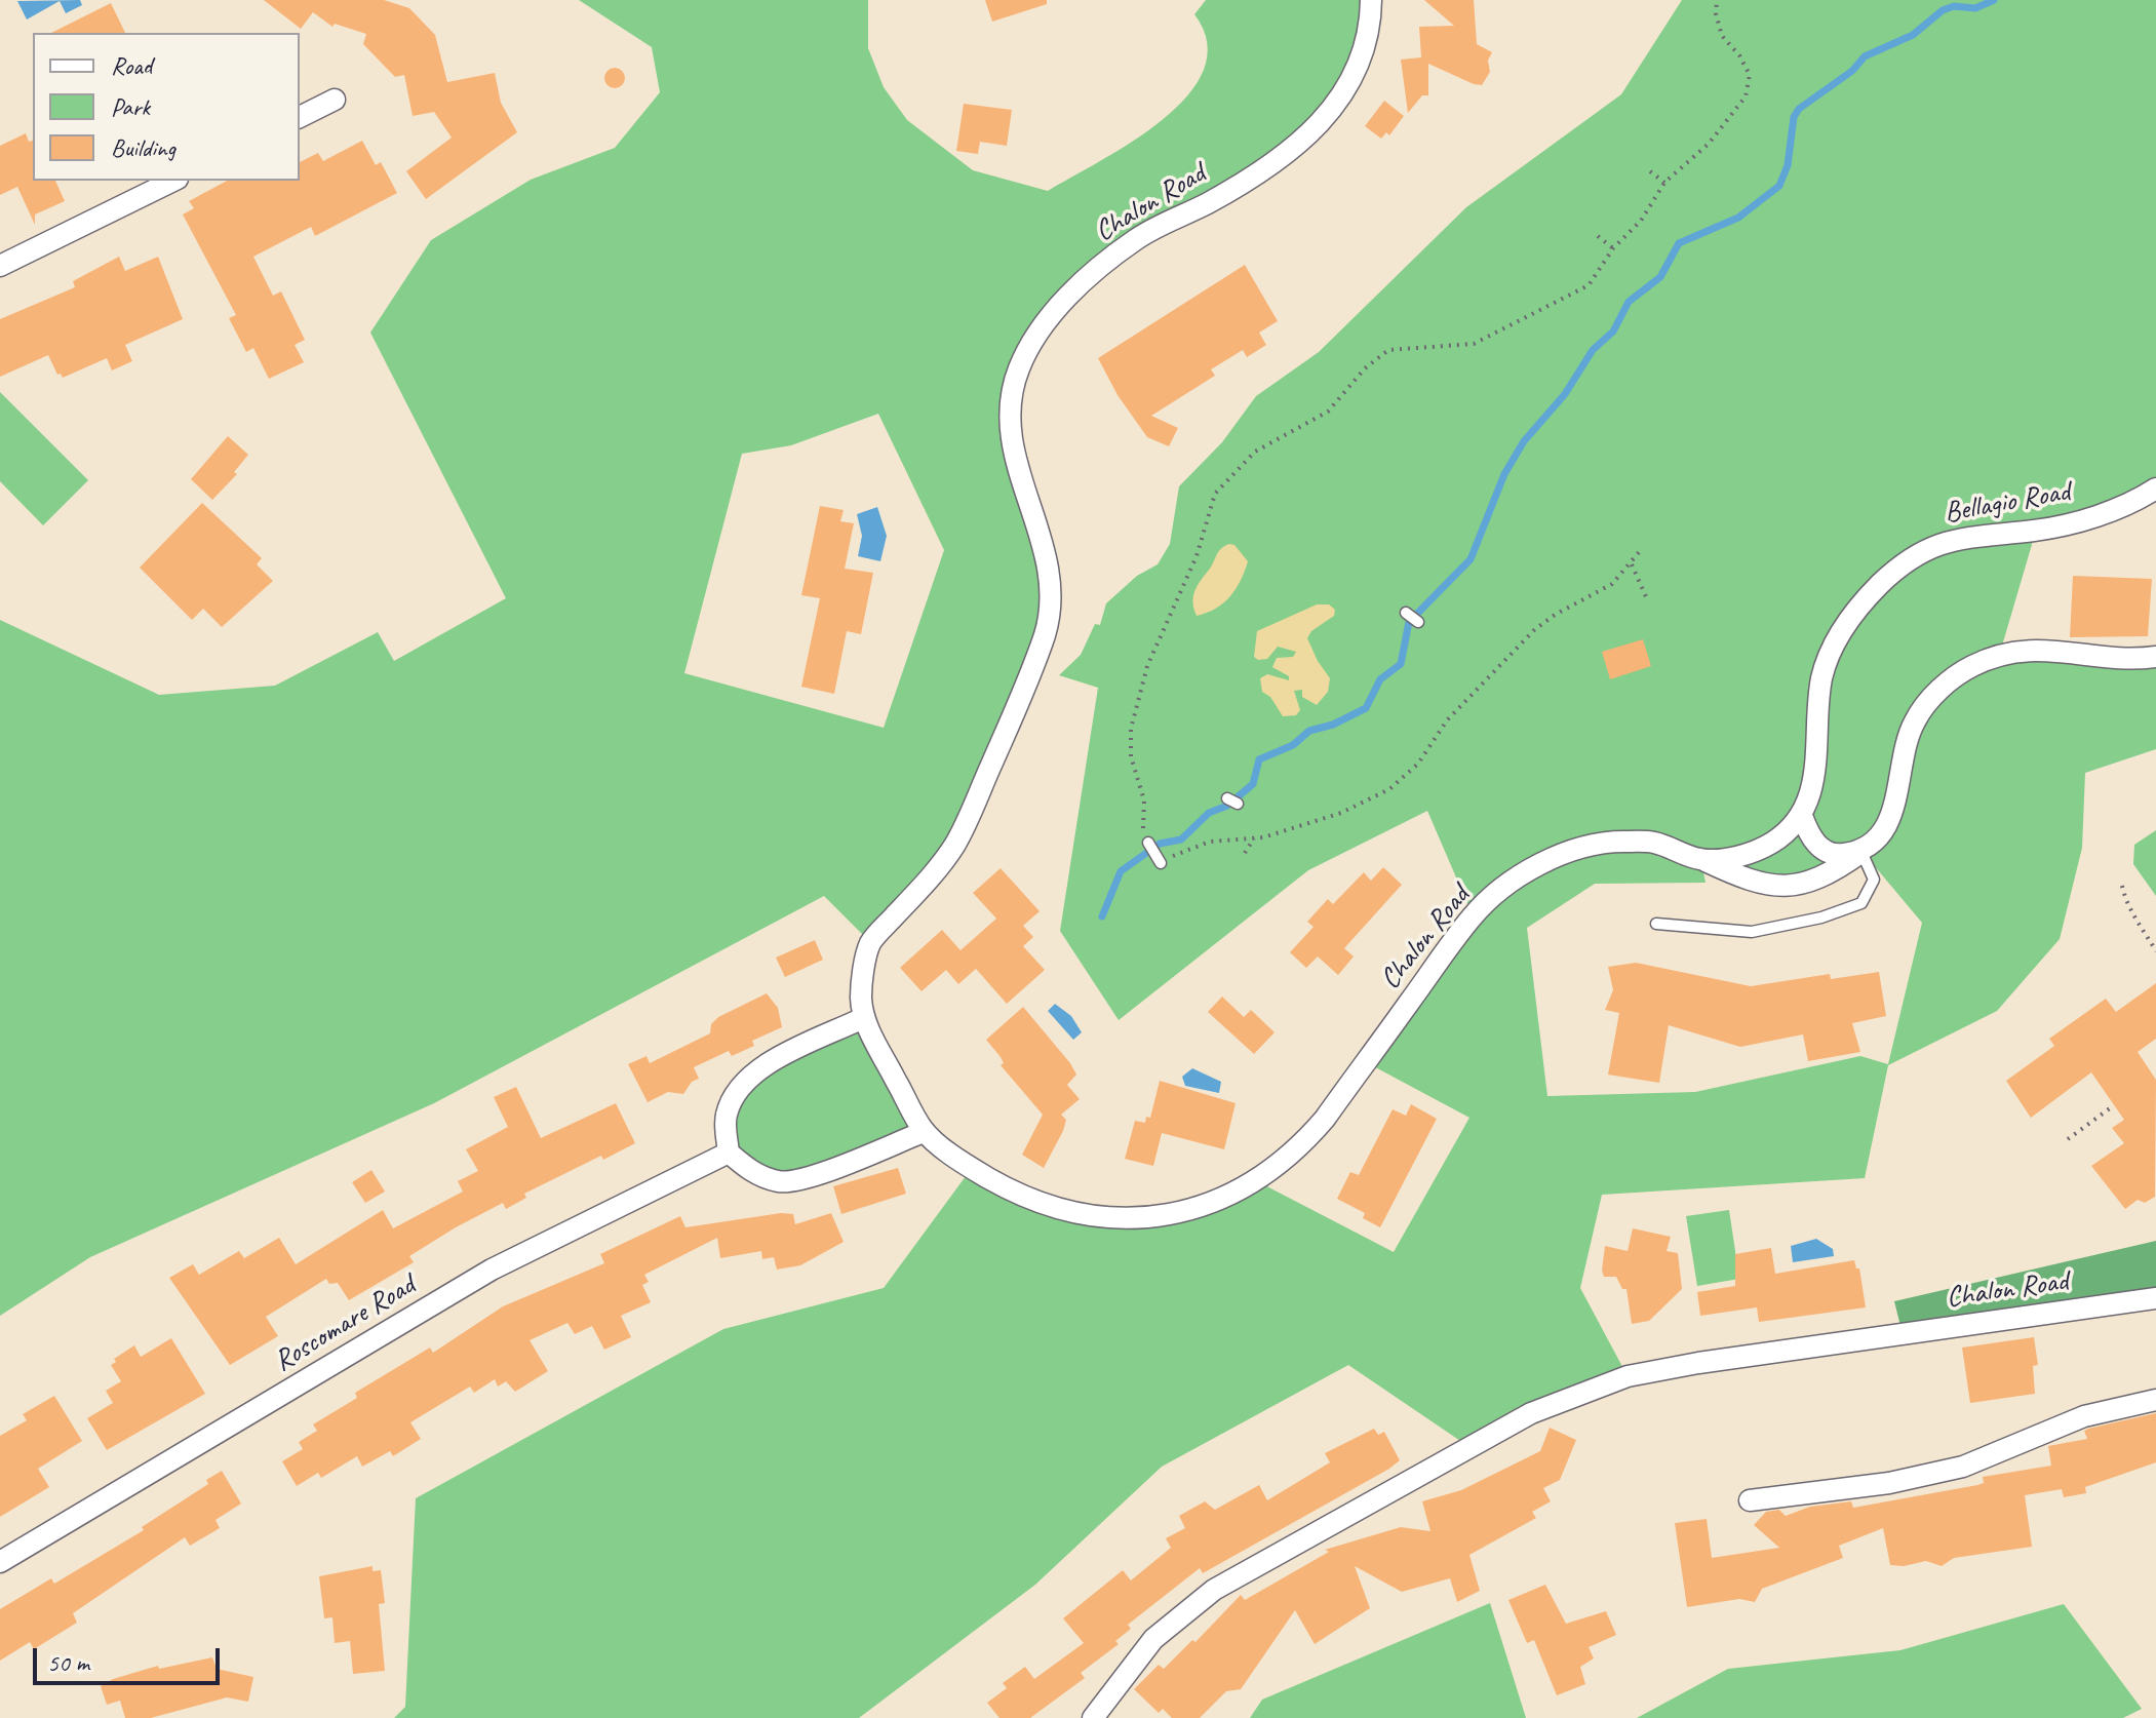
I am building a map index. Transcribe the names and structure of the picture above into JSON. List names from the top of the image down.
{
  "streets": {
    "street": ["Chalon Road", "Bellagio Road", "Roscomare Road"]
  },
  "legend": ["Road", "Park", "Building"],
  "scale_bar": "50 m"
}
